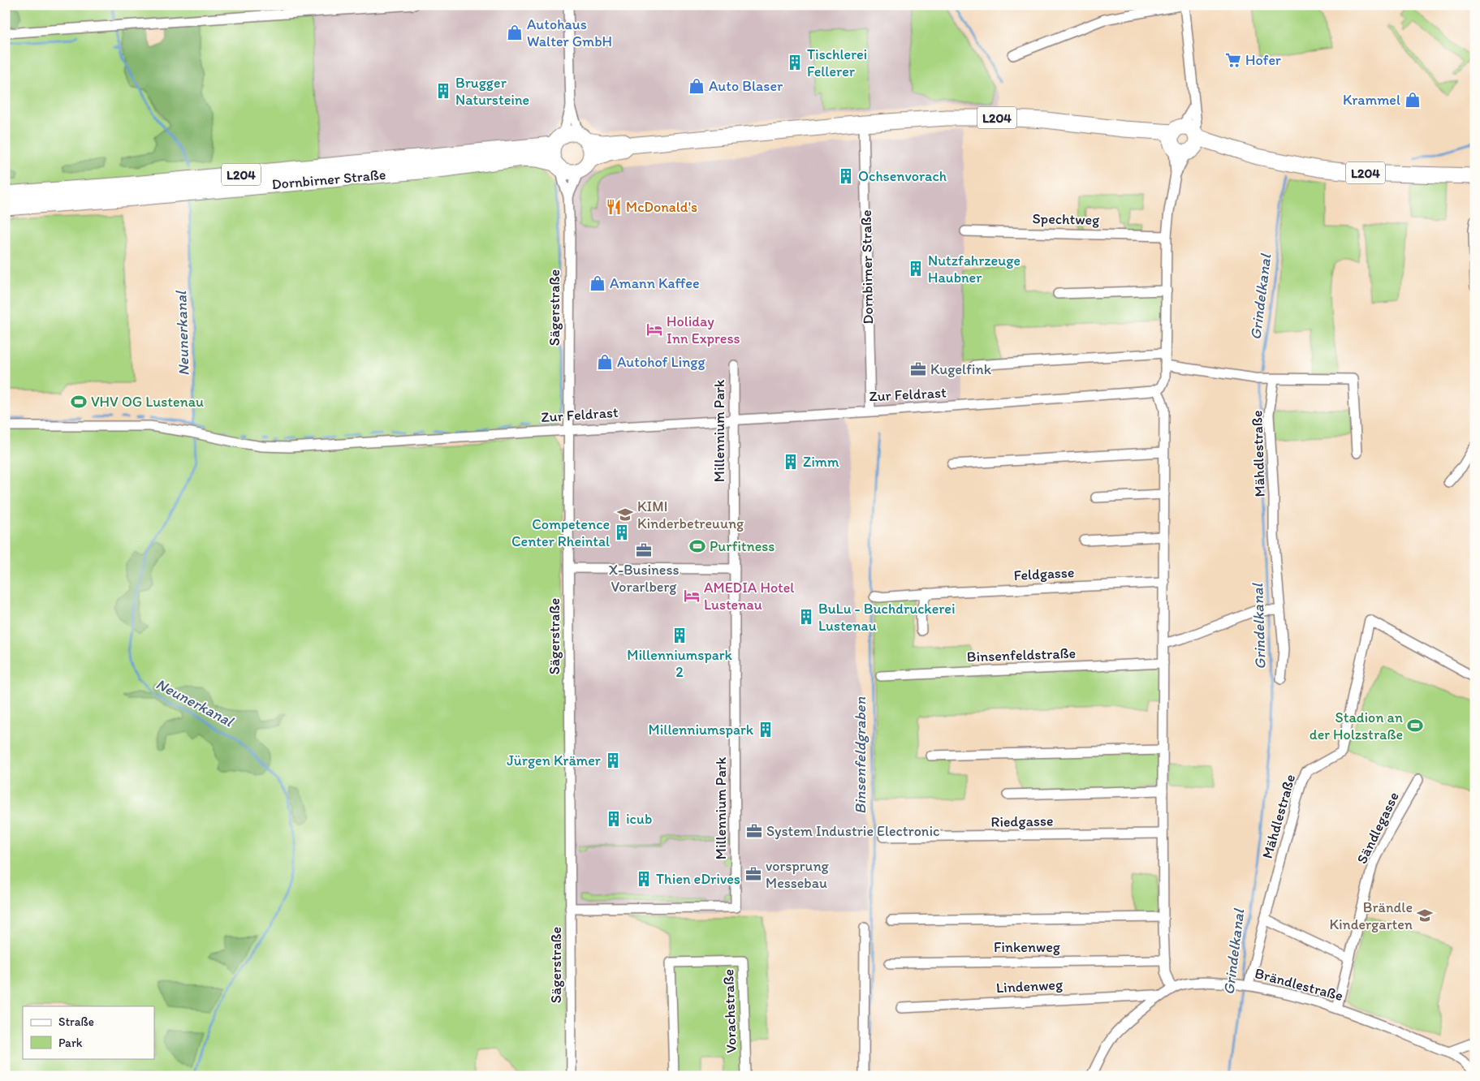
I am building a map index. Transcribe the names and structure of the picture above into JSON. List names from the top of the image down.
{
  "streets": {
    "main road": ["L204", "Dornbirner Straße"],
    "street": [
      "Spechtweg",
      "Sägerstraße",
      "Zur Feldrast",
      "Millennium Park",
      "Mähdlestraße",
      "Feldgasse",
      "Binsenfeldstraße",
      "Riedgasse",
      "Sändlegasse",
      "Finkenweg",
      "Brändlestraße",
      "Lindenweg",
      "Vorachstraße"
    ]
  },
  "crossings": [
    ["Dornbirner Straße", "Sägerstraße"],
    ["Dornbirner Straße", "Zur Feldrast"],
    ["Sägerstraße", "Zur Feldrast"],
    ["Sägerstraße", "Millennium Park"],
    ["Zur Feldrast", "Millennium Park"],
    ["Mähdlestraße", "Brändlestraße"],
    ["Sändlegasse", "Brändlestraße"],
    ["Brändlestraße", "Lindenweg"]
  ],
  "water": ["Grindelkanal", "Neunerkanal", "Binsenfeldgraben"],
  "places": {
    "shop": [
      "Autohaus Walter GmbH",
      "Auto Blaser",
      "Krammel",
      "Amann Kaffee",
      "Autohof Lingg"
    ],
    "supermarket": ["Hofer"],
    "building": [
      "Tischlerei Fellerer",
      "Brugger Natursteine",
      "Ochsenvorach",
      "Nutzfahrzeuge Haubner",
      "Zimm",
      "Competence Center Rheintal",
      "BuLu - Buchdruckerei Lustenau",
      "Millenniumspark 2",
      "Millenniumspark",
      "Jürgen Krämer",
      "icub",
      "Thien eDrives"
    ],
    "restaurant": ["McDonald's"],
    "hotel": ["Holiday Inn Express", "AMEDIA Hotel Lustenau"],
    "office": [
      "Kugelfink",
      "X-Business Vorarlberg",
      "System Industrie Electronic",
      "vorsprung Messebau"
    ],
    "sports": ["VHV OG Lustenau", "Purfitness", "Stadion an der Holzstraße"],
    "school or university": ["KIMI Kinderbetreuung", "Brändle Kindergarten"]
  },
  "legend": ["Straße", "Park"]
}
